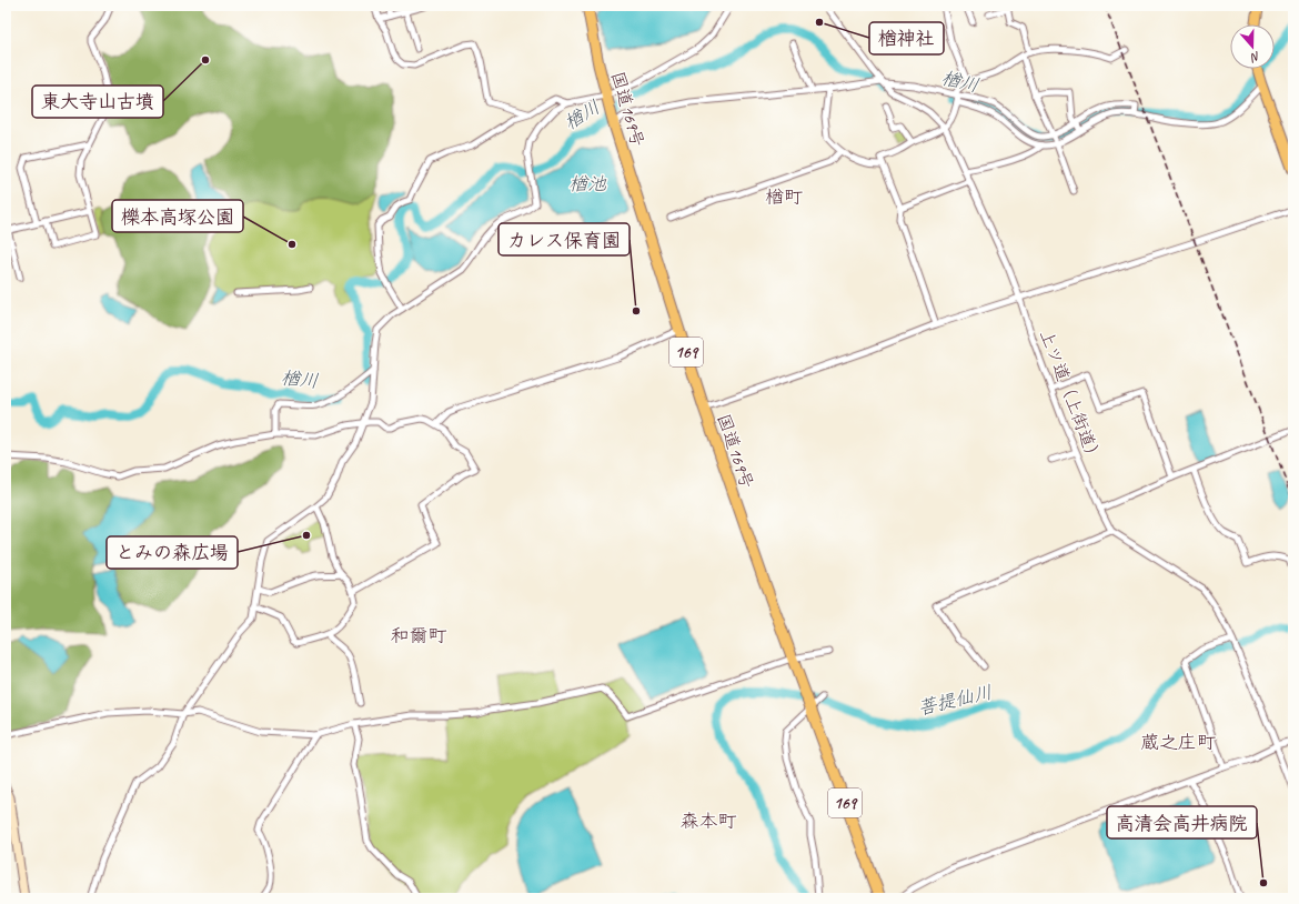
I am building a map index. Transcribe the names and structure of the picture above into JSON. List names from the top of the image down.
{
  "streets": {
    "highway": ["国道169号", "169"],
    "street": ["上ツ道（上街道）"]
  },
  "districts": [
    "楢町",
    "和爾町",
    "蔵之庄町",
    "森本町"
  ],
  "water": ["楢川", "楢池", "菩提仙川"],
  "places": [
    "楢神社",
    "東大寺山古墳",
    "櫟本高塚公園",
    "カレス保育園",
    "とみの森広場",
    "高清会高井病院"
  ],
  "north": "bottom"
}
